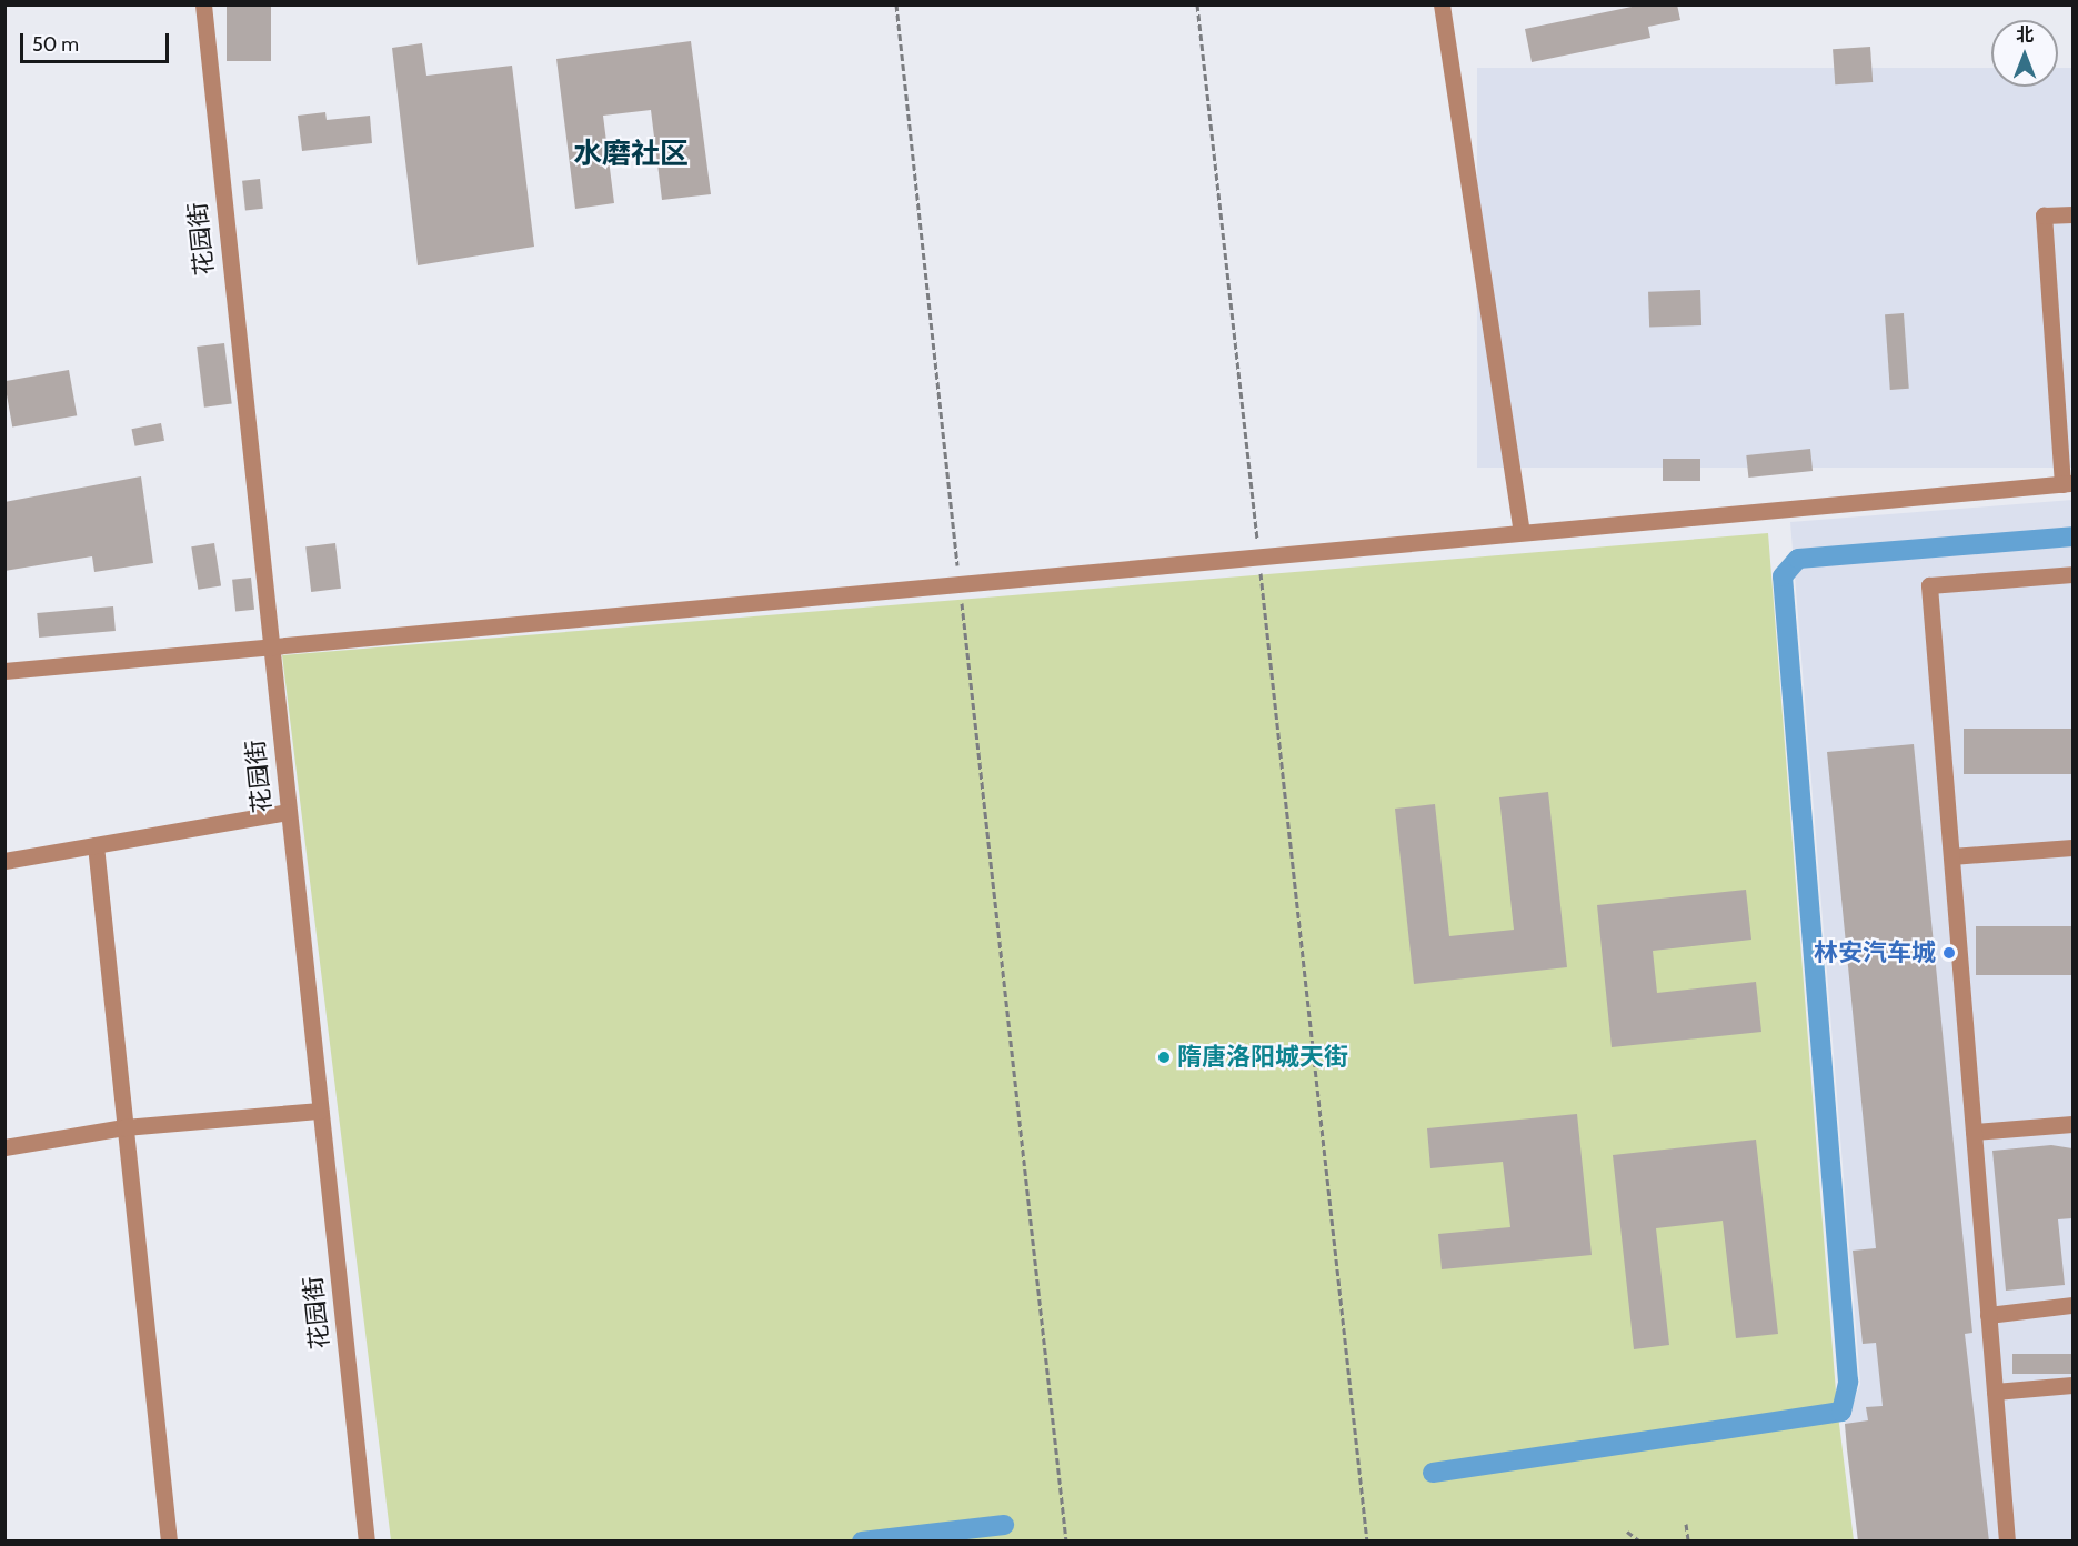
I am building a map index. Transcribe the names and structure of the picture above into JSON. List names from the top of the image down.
{
  "streets": {
    "street": ["花园街"]
  },
  "districts": ["水磨社区"],
  "places": ["林安汽车城", "隋唐洛阳城天街"],
  "scale_bar": "50 m",
  "north": "top"
}
